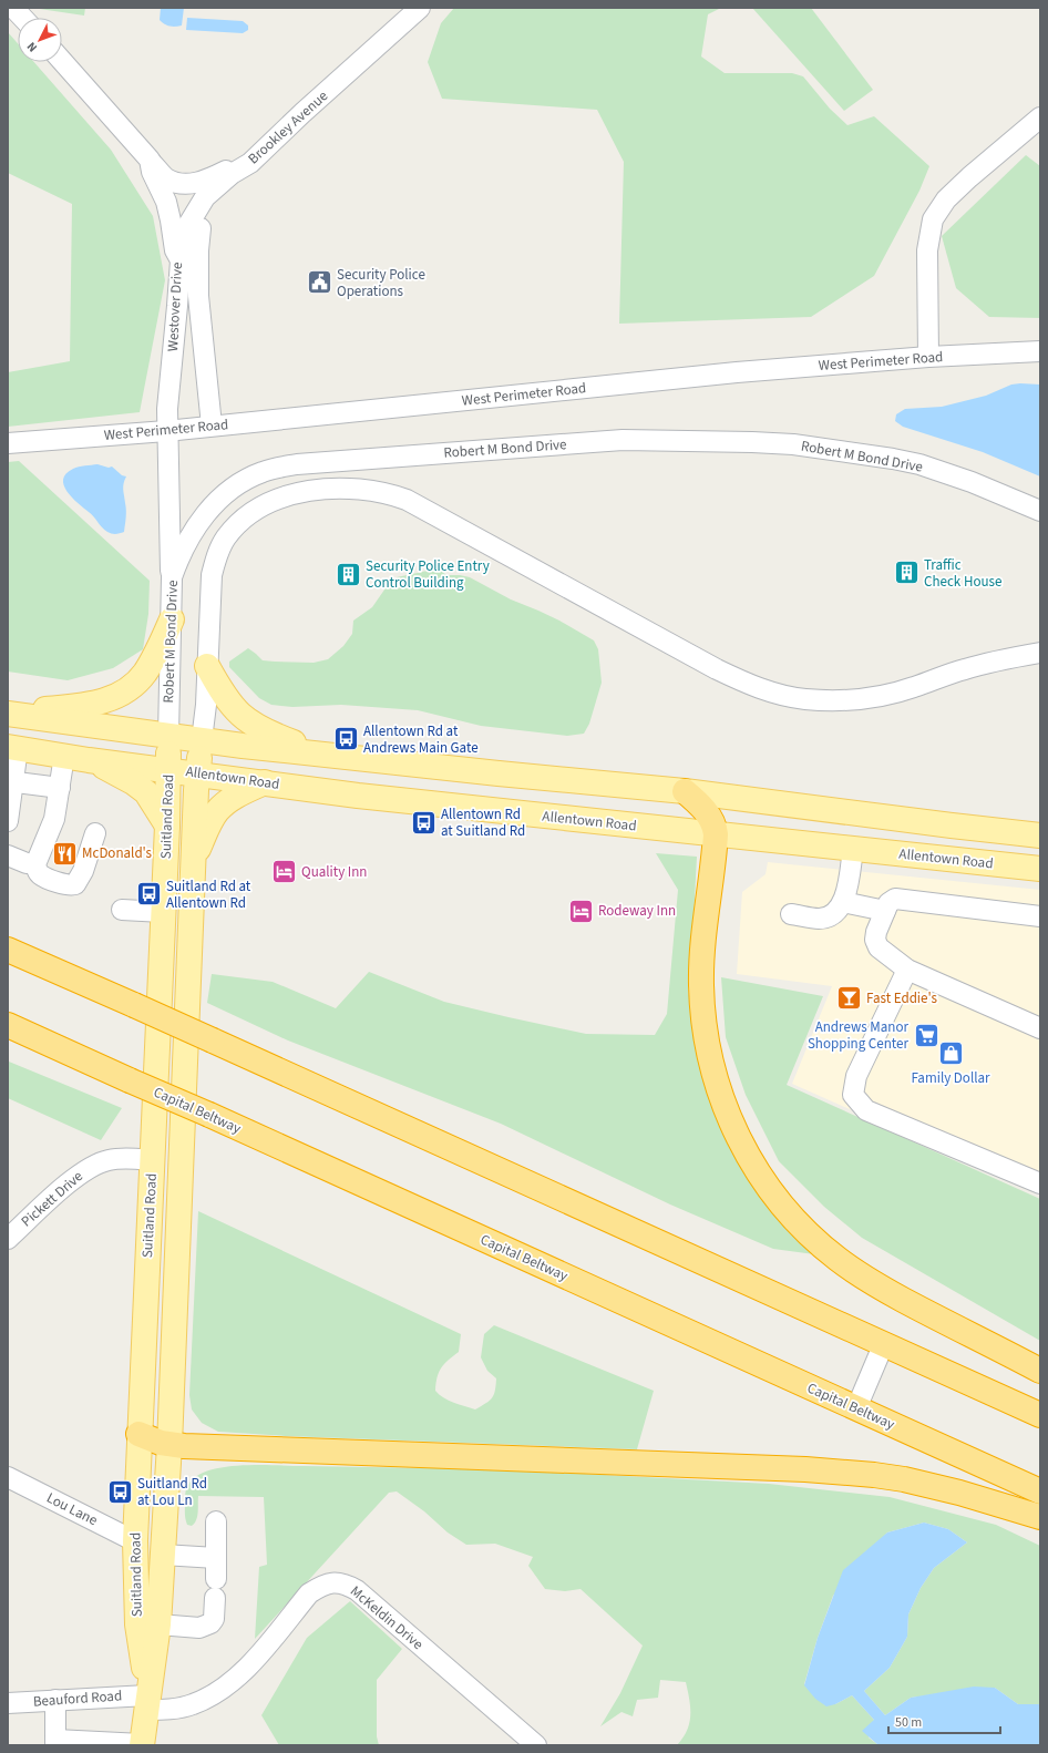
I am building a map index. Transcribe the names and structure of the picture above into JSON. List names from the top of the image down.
{
  "streets": {
    "highway": ["Capital Beltway"],
    "main road": ["Allentown Road", "Suitland Road"],
    "street": [
      "Brookley Avenue",
      "Westover Drive",
      "West Perimeter Road",
      "Robert M Bond Drive",
      "Pickett Drive",
      "Lou Lane",
      "McKeldin Drive",
      "Beauford Road"
    ]
  },
  "crossings": [
    ["Brookley Avenue", "Westover Drive"],
    ["Westover Drive", "West Perimeter Road"],
    ["Westover Drive", "Robert M Bond Drive"],
    ["Robert M Bond Drive", "Suitland Road"],
    ["Allentown Road", "Suitland Road"],
    ["Suitland Road", "Pickett Drive"],
    ["Suitland Road", "Lou Lane"],
    ["Suitland Road", "McKeldin Drive"],
    ["Suitland Road", "Beauford Road"],
    ["McKeldin Drive", "Beauford Road"]
  ],
  "places": {
    "public building": ["Security Police Operations"],
    "building": ["Traffic Check House", "Security Police Entry Control Building"],
    "bus stop": [
      "Allentown Rd at Andrews Main Gate",
      "Allentown Rd at Suitland Rd",
      "Suitland Rd at Allentown Rd",
      "Suitland Rd at Lou Ln"
    ],
    "restaurant": ["McDonald's"],
    "hotel": ["Quality Inn", "Rodeway Inn"],
    "bar": ["Fast Eddie's"],
    "supermarket": ["Andrews Manor Shopping Center"],
    "shop": ["Family Dollar"]
  },
  "scale_bar": "50 m",
  "north": "bottom left"
}
